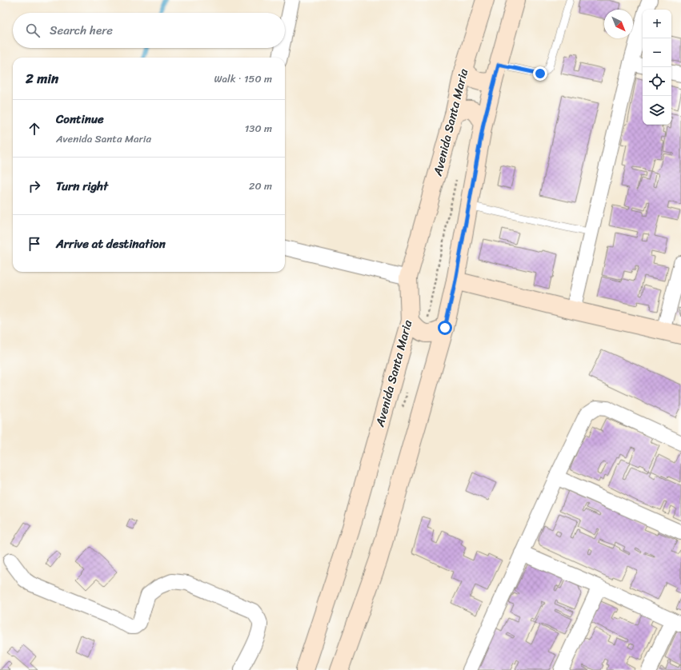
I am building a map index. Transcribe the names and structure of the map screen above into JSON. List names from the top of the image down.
{
  "streets": {
    "main road": ["Avenida Santa Maria"]
  },
  "north": "bottom right",
  "page": {
    "map_buttons": ["+", "−"],
    "search": "Search here",
    "heading": ["2 min", "Walk · 150 m"],
    "list": [
      ["Continue", "Avenida Santa Maria", "130 m"],
      ["Turn right", "20 m"],
      "Arrive at destination"
    ]
  }
}
